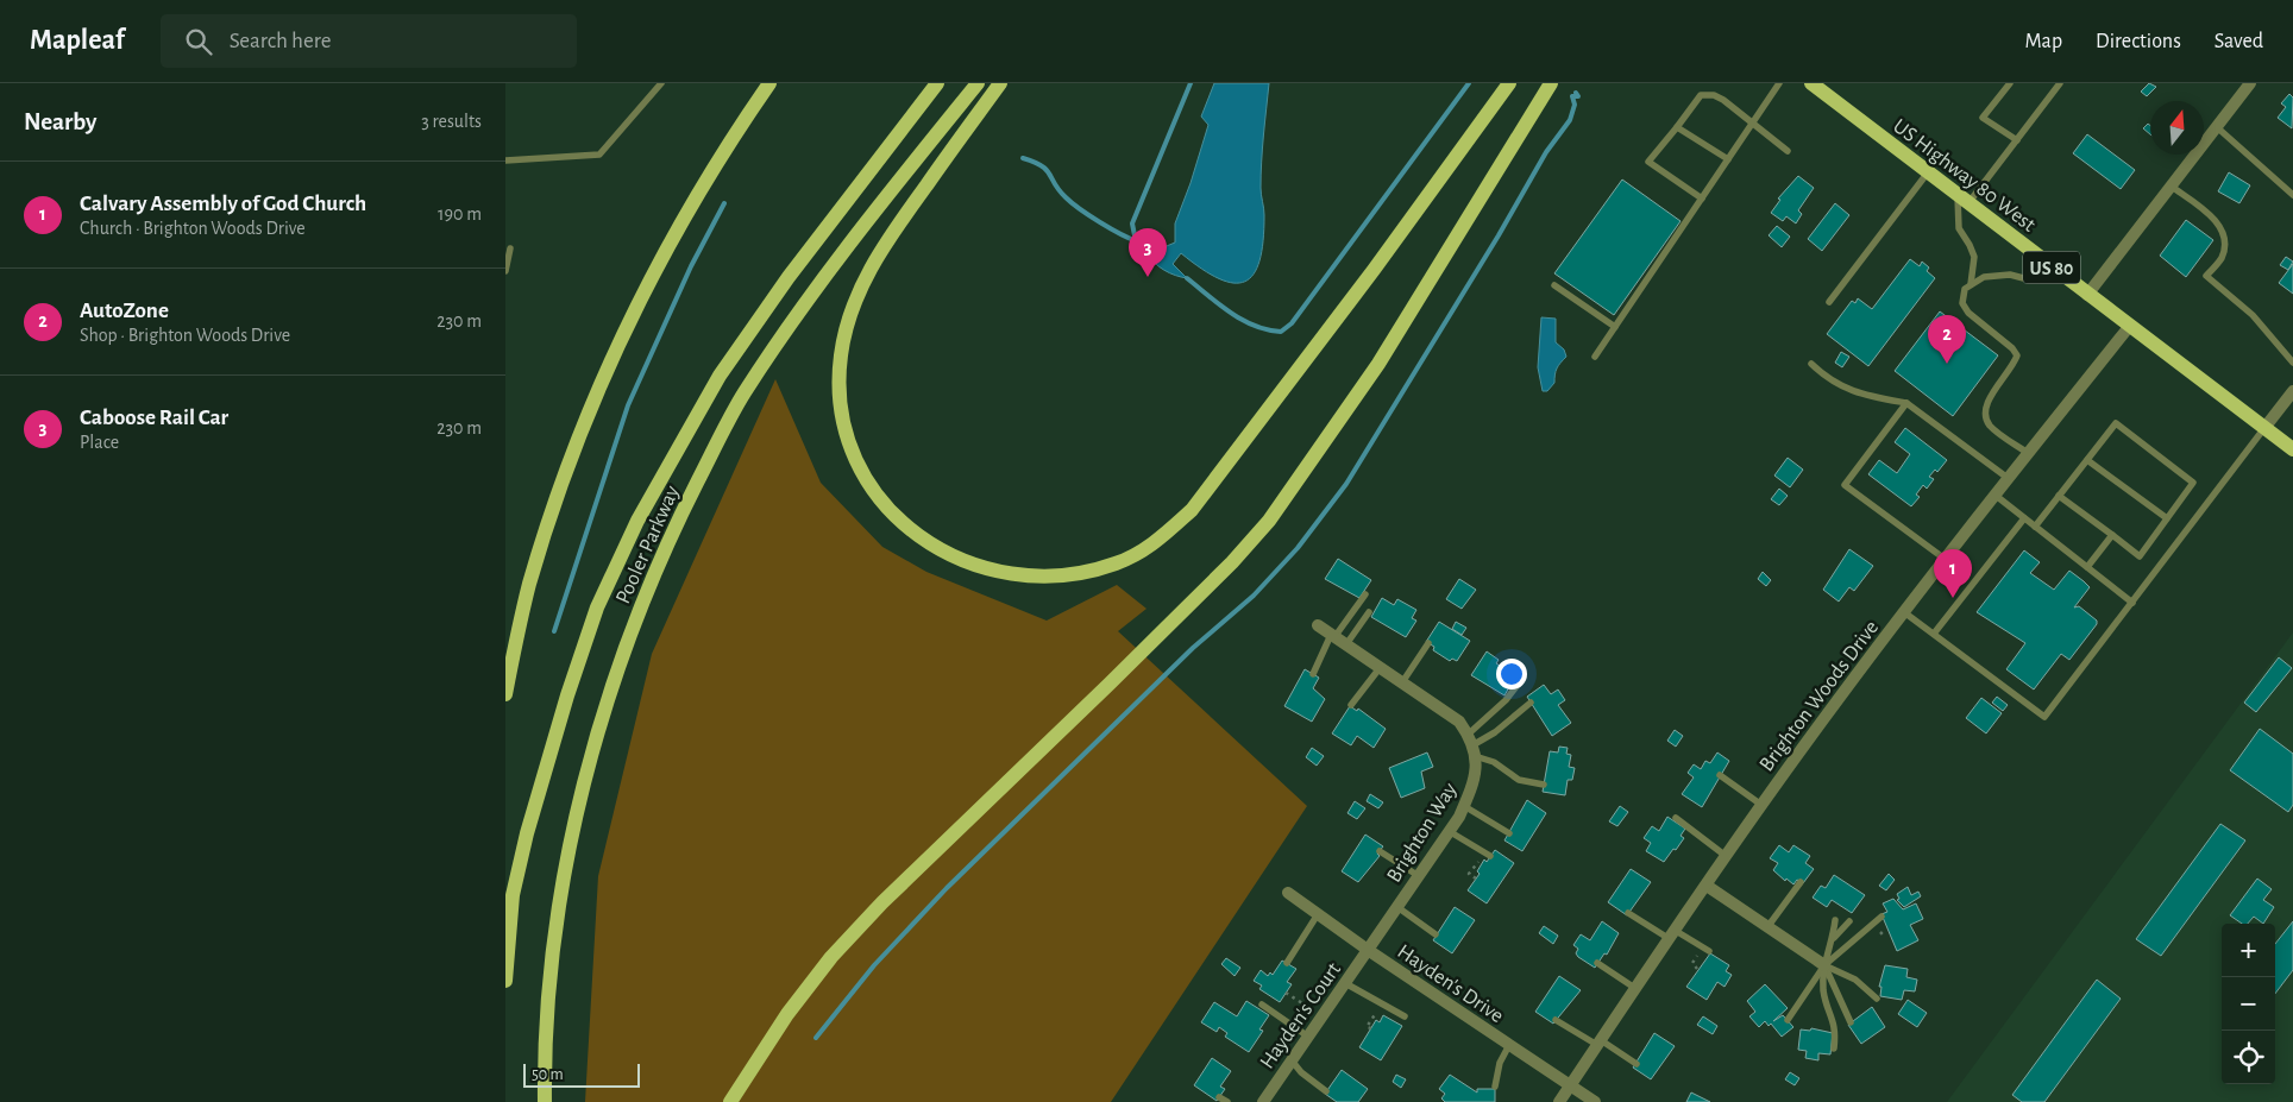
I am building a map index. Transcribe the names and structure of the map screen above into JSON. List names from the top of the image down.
{
  "streets": {
    "main road": ["US Highway 80 West", "US 80", "Pooler Parkway"],
    "street": [
      "Brighton Woods Drive",
      "Brighton Way",
      "Hayden's Drive",
      "Hayden's Court"
    ]
  },
  "crossings": [
    ["US Highway 80 West", "Brighton Woods Drive"],
    ["Brighton Woods Drive", "Hayden's Drive"],
    ["Brighton Way", "Hayden's Drive"],
    ["Brighton Way", "Hayden's Court"],
    ["Hayden's Drive", "Hayden's Court"]
  ],
  "scale_bar": "50 m",
  "north": "top",
  "page": {
    "header": "Mapleaf",
    "search": "Search here",
    "nav": ["Map", "Directions", "Saved"],
    "heading": ["Nearby", "3 results"],
    "list": [
      {
        "mark": "1",
        "name": "Calvary Assembly of God Church",
        "note": "Church · Brighton Woods Drive",
        "value": "190 m"
      },
      {
        "mark": "2",
        "name": "AutoZone",
        "note": "Shop · Brighton Woods Drive",
        "value": "230 m"
      },
      {
        "mark": "3",
        "name": "Caboose Rail Car",
        "note": "Place",
        "value": "230 m"
      }
    ],
    "pins": ["3", "2", "1"],
    "map_buttons": ["+", "−"],
    "scale": "50 m"
  }
}
